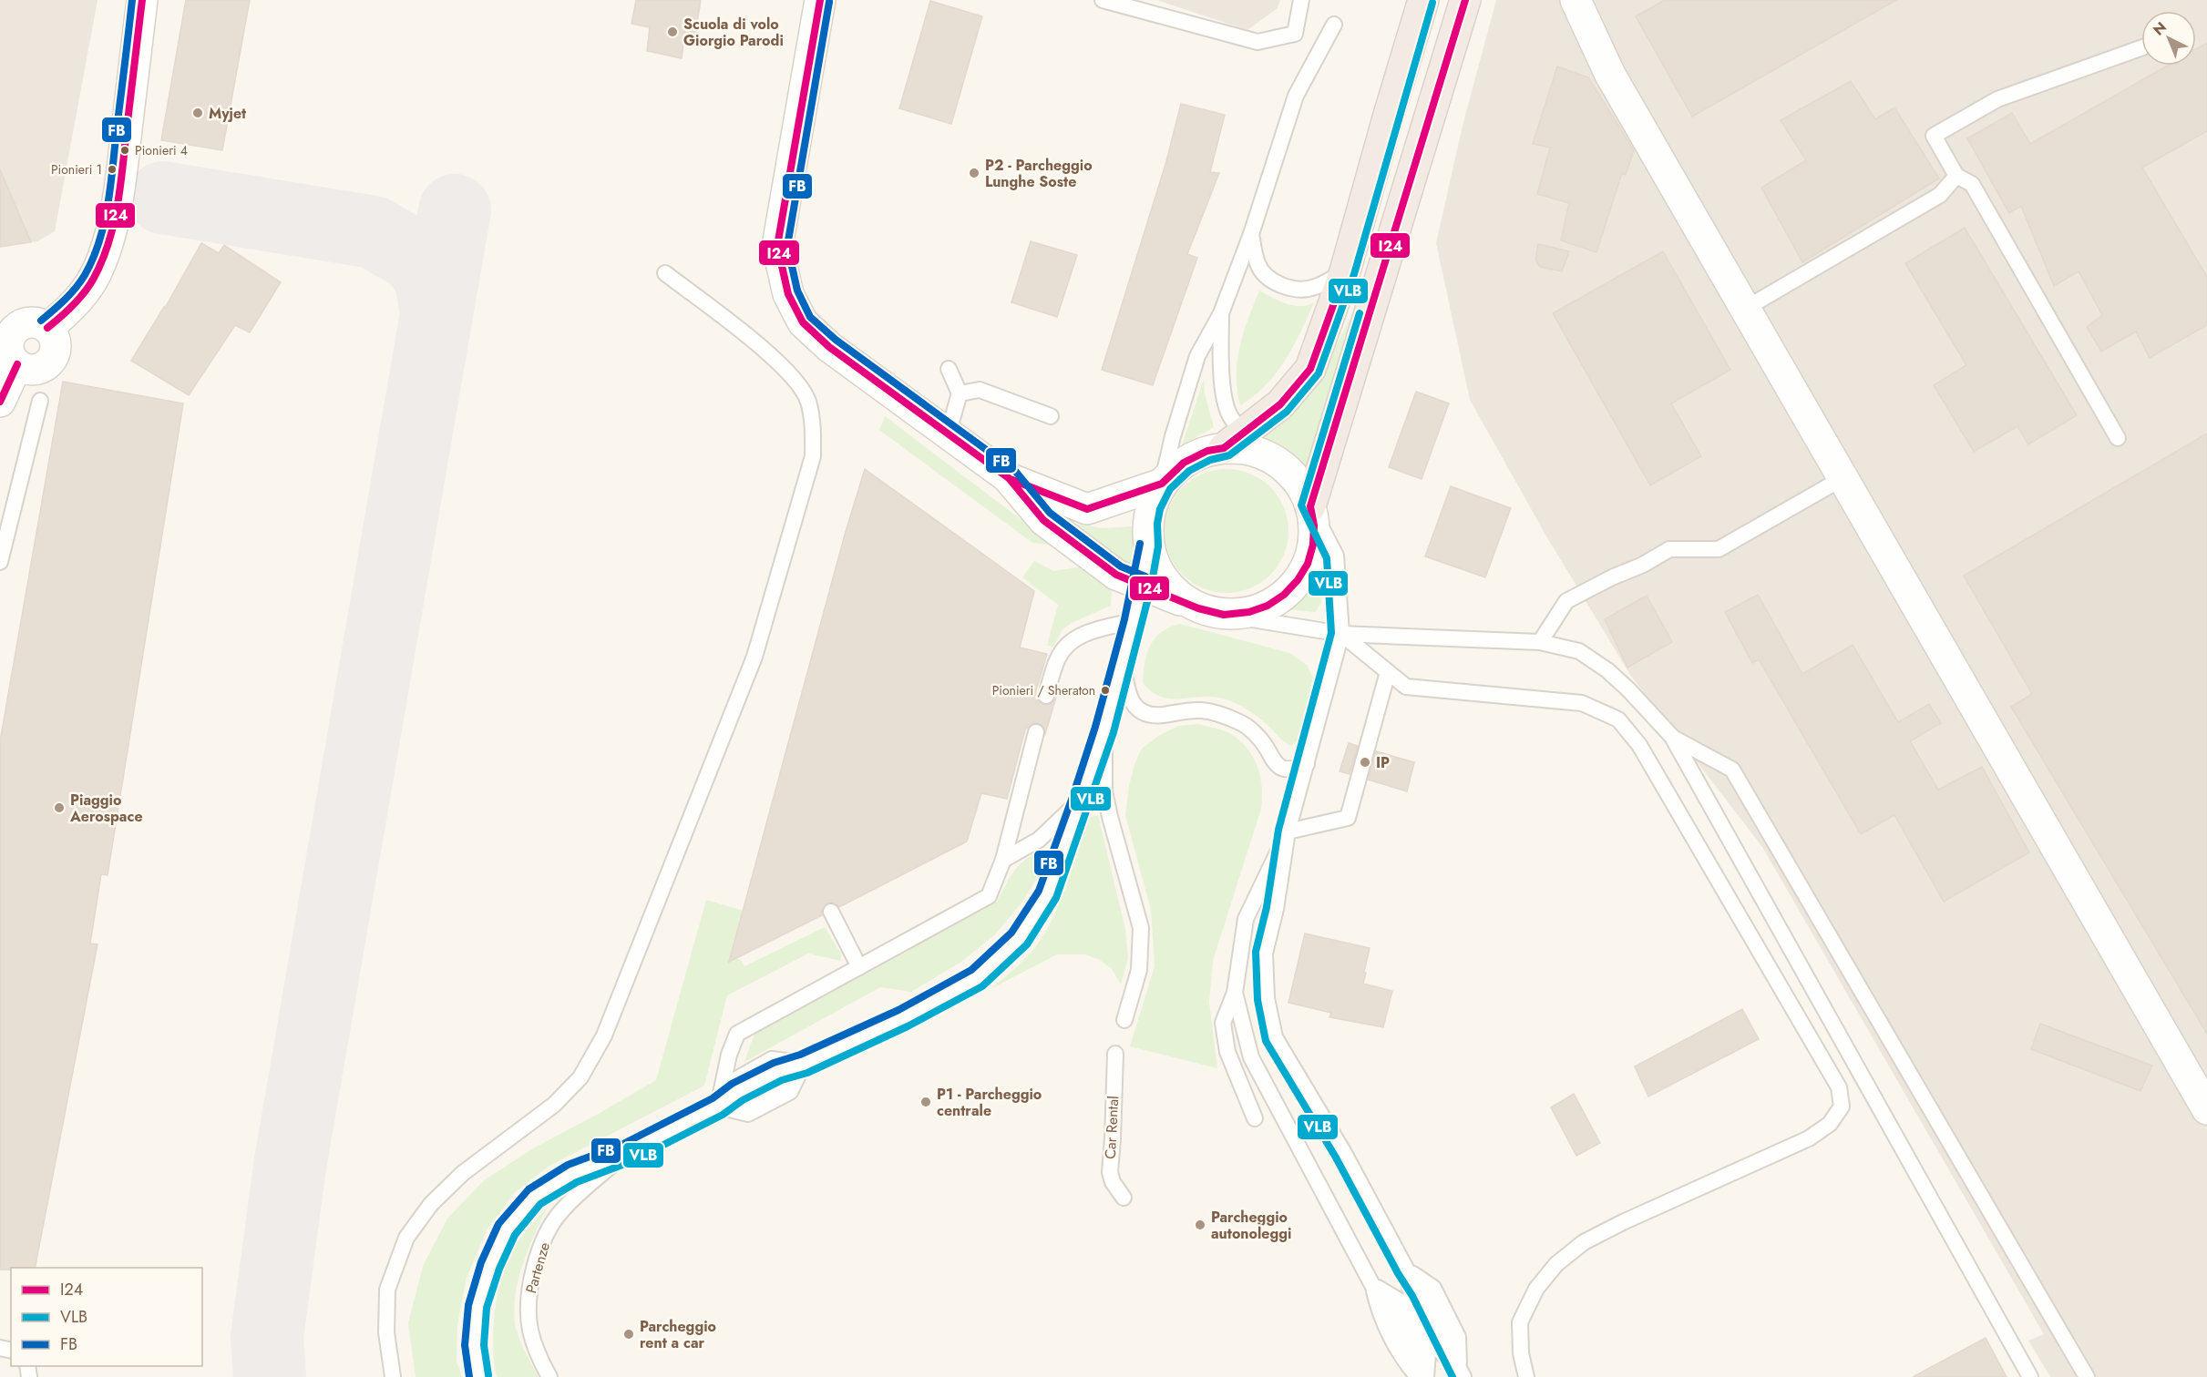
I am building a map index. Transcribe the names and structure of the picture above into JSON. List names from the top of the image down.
{
  "streets": {
    "lane": ["Car Rental", "Partenze"]
  },
  "places": [
    "Scuola di volo Giorgio Parodi",
    "Myjet",
    "Pionieri 4",
    "Pionieri 1",
    "P2 - Parcheggio Lunghe Soste",
    "Pionieri / Sheraton",
    "IP",
    "Piaggio Aerospace",
    "P1 - Parcheggio centrale",
    "Parcheggio autonoleggi",
    "Parcheggio rent a car"
  ],
  "lines": ["transit line I24", "transit line FB", "transit line VLB"],
  "legend": ["I24", "VLB", "FB"],
  "north": "top left"
}
